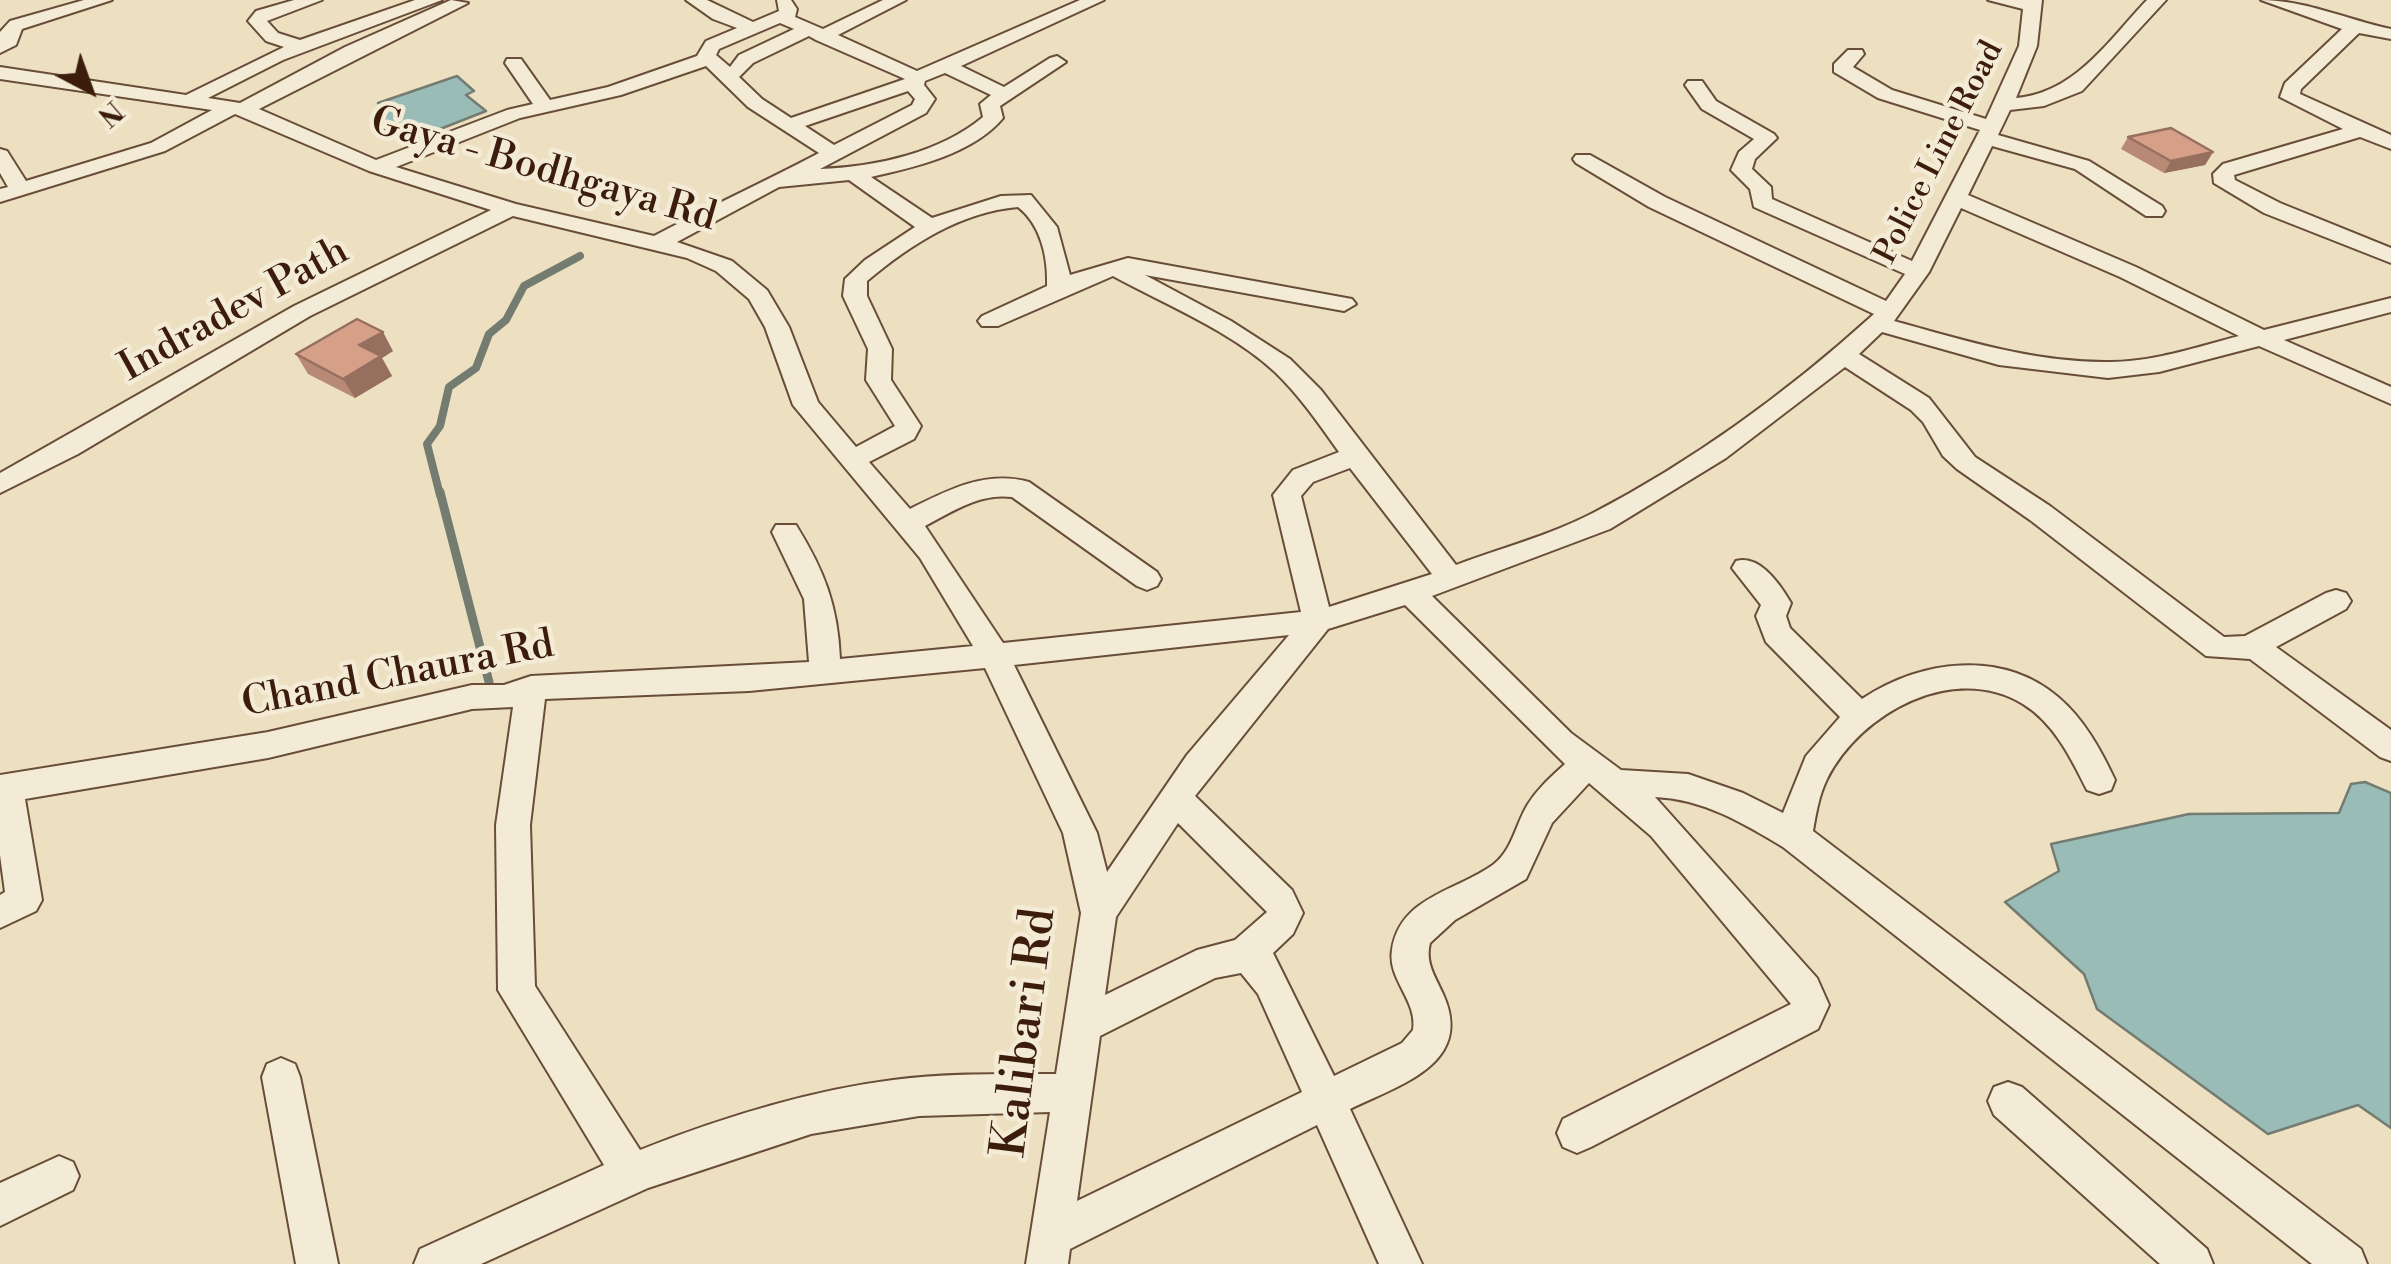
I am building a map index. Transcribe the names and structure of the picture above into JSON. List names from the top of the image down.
{
  "streets": {
    "street": [
      "Police Line Road",
      "Gaya - Bodhgaya Rd",
      "Indradev Path",
      "Chand Chaura Rd",
      "Kalibari Rd"
    ]
  },
  "crossings": [
    ["Gaya - Bodhgaya Rd", "Indradev Path"],
    ["Gaya - Bodhgaya Rd", "Chand Chaura Rd"],
    ["Gaya - Bodhgaya Rd", "Kalibari Rd"],
    ["Chand Chaura Rd", "Kalibari Rd"]
  ],
  "north": "bottom right"
}
